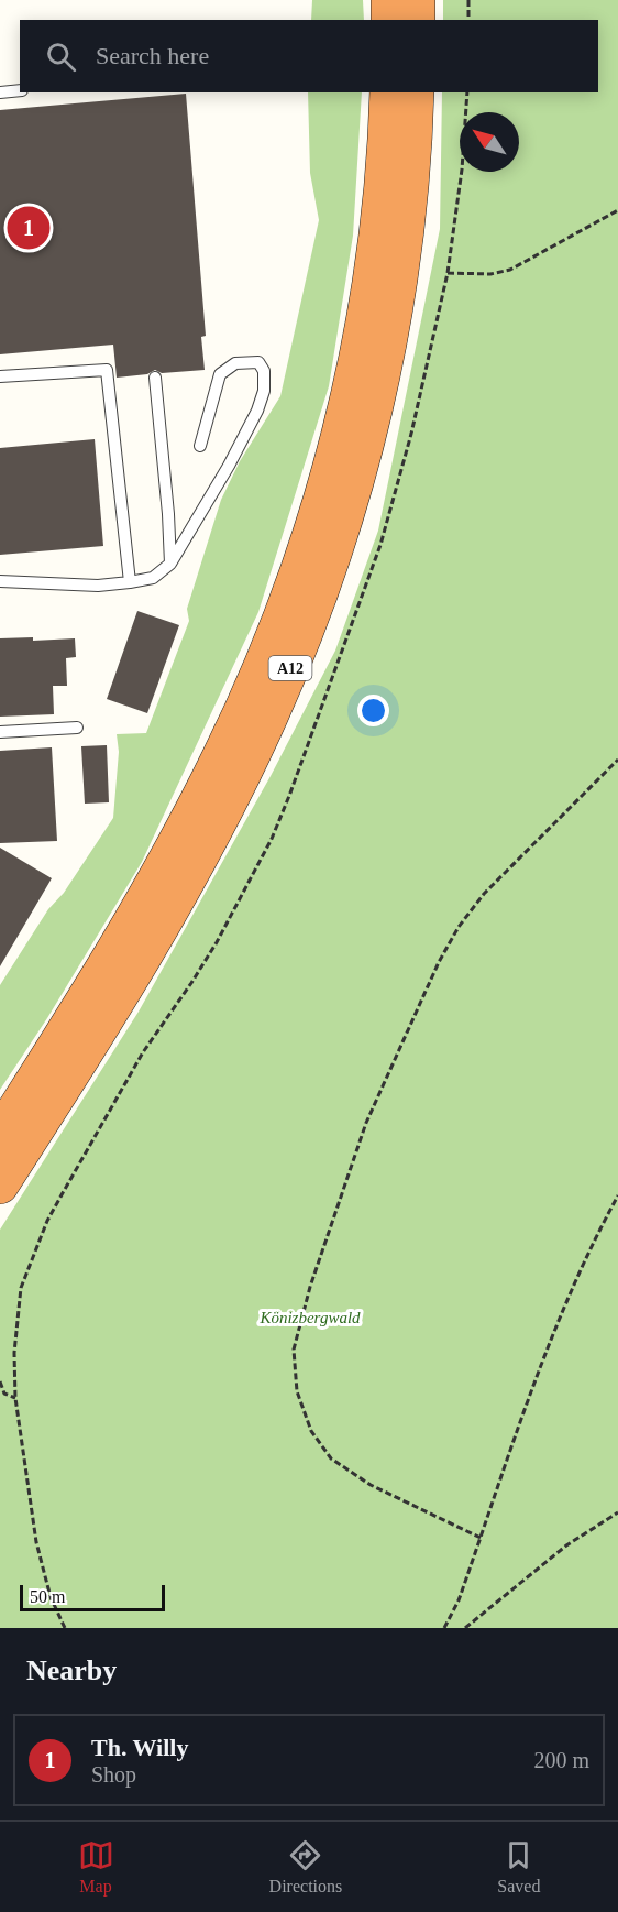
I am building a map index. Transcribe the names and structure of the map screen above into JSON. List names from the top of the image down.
{
  "streets": {
    "highway": ["A12"]
  },
  "parks": ["Könizbergwald"],
  "scale_bar": "50 m",
  "north": "top left",
  "page": {
    "search": "Search here",
    "pins": "1",
    "scale": "50 m",
    "heading": "Nearby",
    "list": [
      {
        "mark": "1",
        "name": "Th. Willy",
        "note": "Shop",
        "value": "200 m"
      }
    ],
    "nav": ["Map", "Directions", "Saved"]
  }
}
